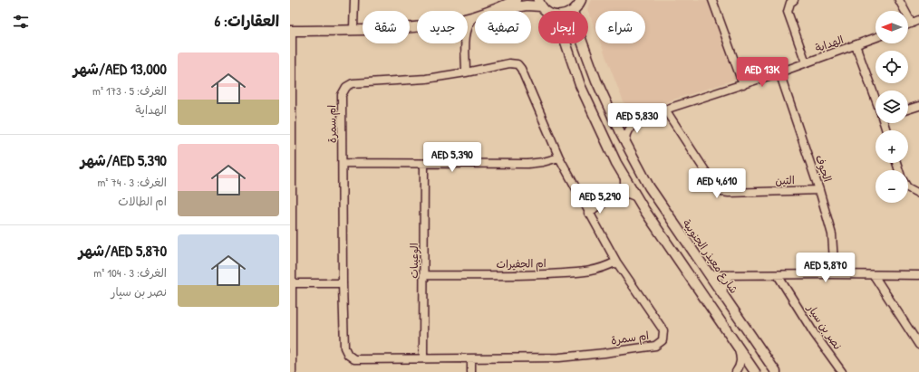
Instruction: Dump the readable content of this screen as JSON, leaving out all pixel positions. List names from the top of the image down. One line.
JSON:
{"streets":{"street":["الهداية","ام سمرة","الجوف","التين","شارع معيذر الجنوبية","الوعيبات","ام الجفيرات","نصر بن سيار"]},"crossings":[["الهداية","الجوف"],["الهداية","التين"],["الهداية","شارع معيذر الجنوبية"],["ام سمرة","الوعيبات"],["ام سمرة","ام الجفيرات"],["الجوف","التين"],["الوعيبات","ام الجفيرات"]],"north":"left","page":{"heading":"العقارات: 6","map_buttons":["+","−"],"chip":["شراء","إيجار","تصفية","جديد","شقة"],"list":[{"name":"AED 13,000/شهر","note":"الغرف: 5 · 173 m² · الهداية"},{"name":"AED 5,390/شهر","note":"الغرف: 3 · 74 m² · ام الطالات"},{"name":"AED 5,870/شهر","note":"الغرف: 3 · 104 m² · نصر بن سيار"}],"price":["AED 13K","AED 5,830","AED 5,390","AED 4,610","AED 5,290","AED 5,870"]}}
